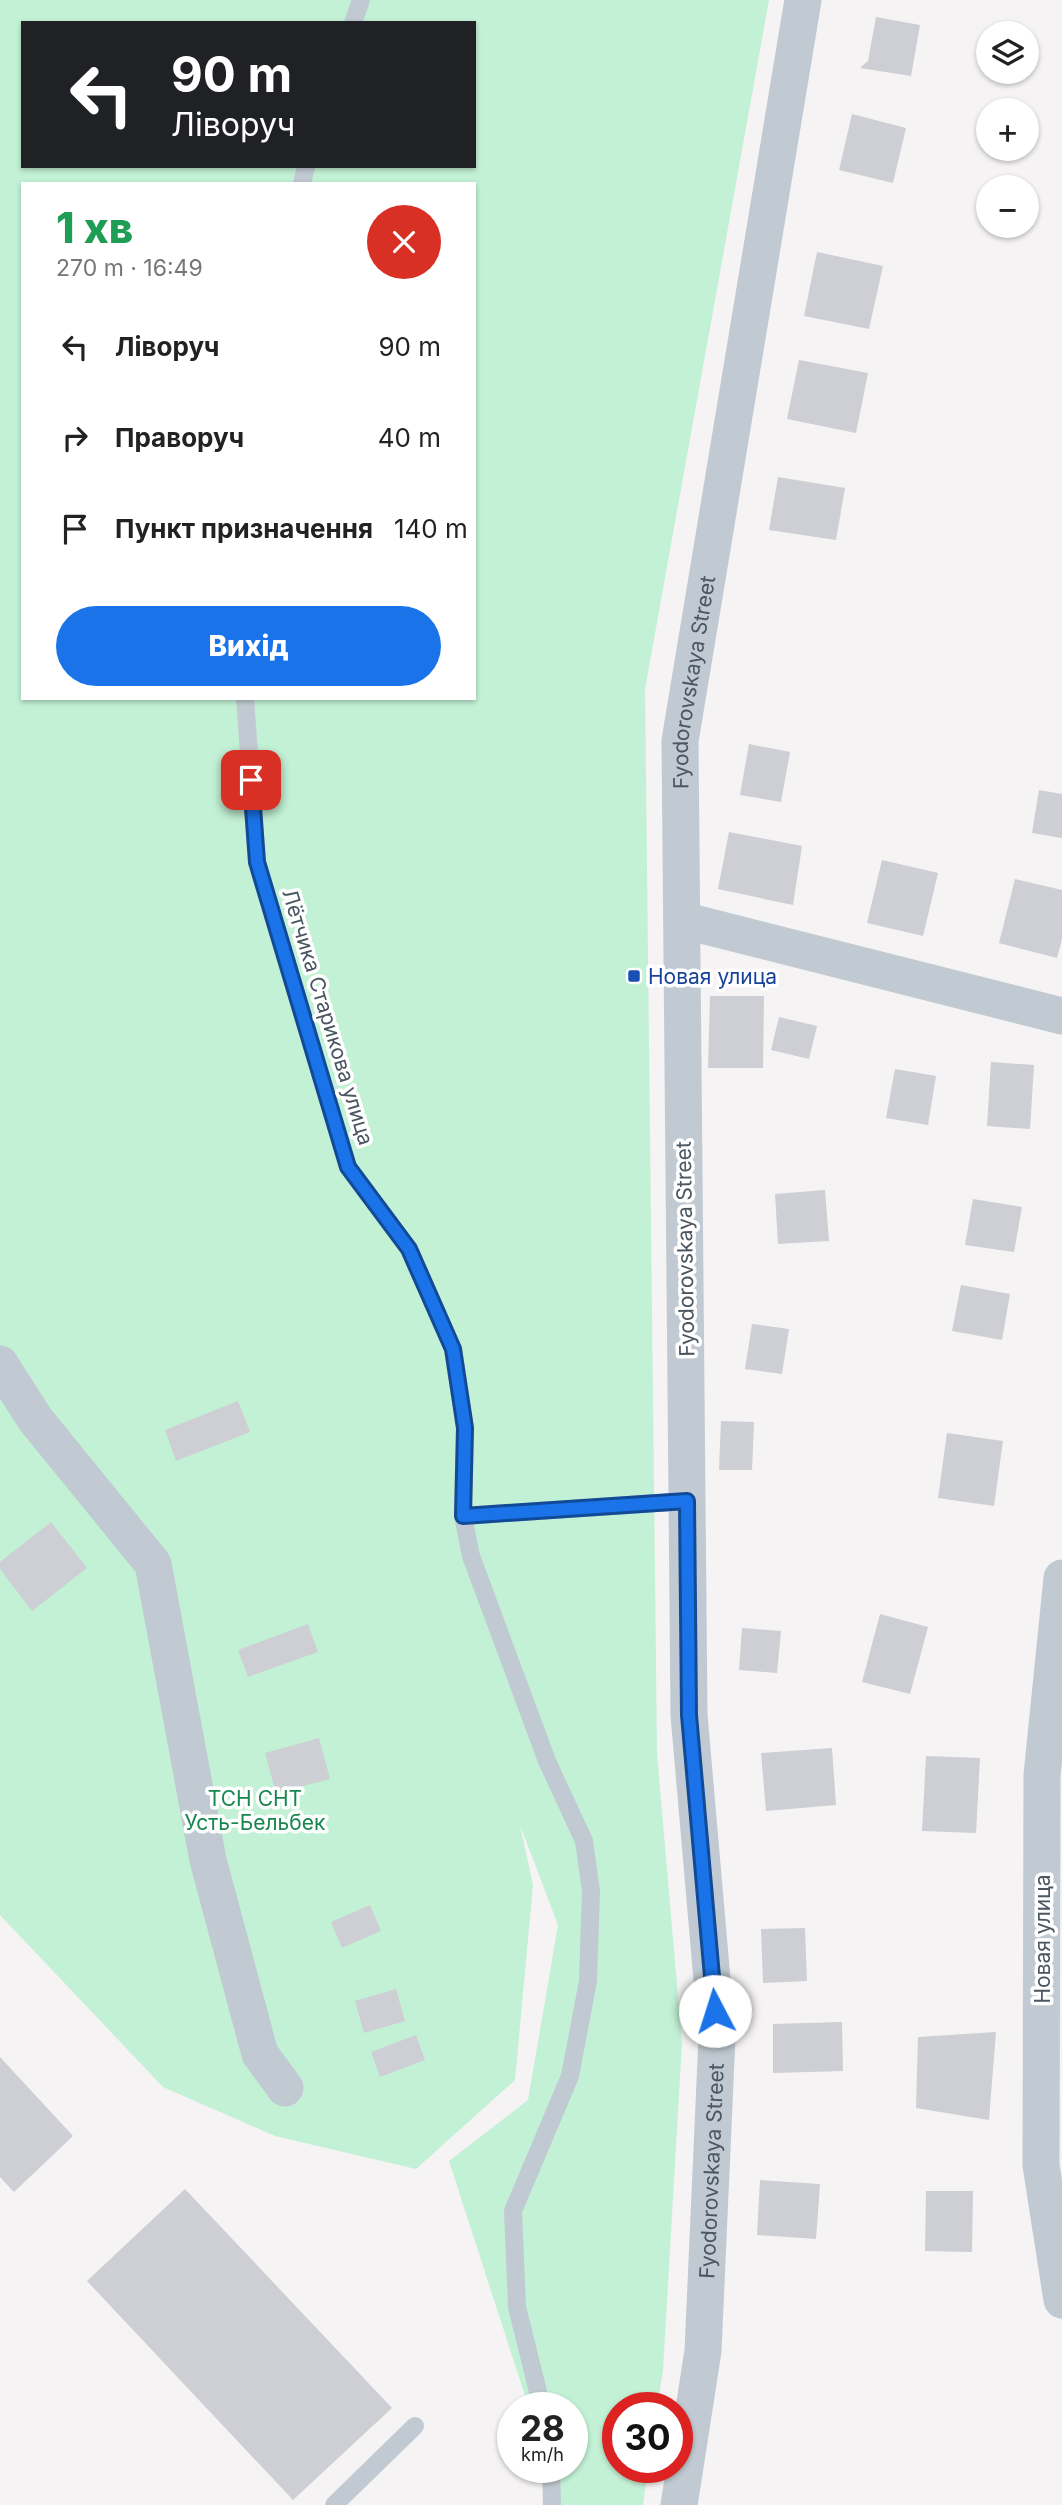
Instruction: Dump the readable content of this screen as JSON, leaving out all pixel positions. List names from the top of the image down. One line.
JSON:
{"streets":{"street":["Fyodorovskaya Street","Новая улица"],"lane":["Лётчика Старикова улица"]},"parks":["ТСН СНТ Усть-Бельбек"],"places":{"transit":["Новая улица"]},"page":{"map_buttons":["+","−"],"turn":["90 m","Ліворуч"],"heading":["1 хв","270 m · 16:49"],"list":[{"name":"Ліворуч","value":"90 m"},{"name":"Праворуч","value":"40 m"},{"name":"Пункт призначення","value":"140 m"}],"buttons":"Вихід","speed":"28 km/h","limit":"30"}}
